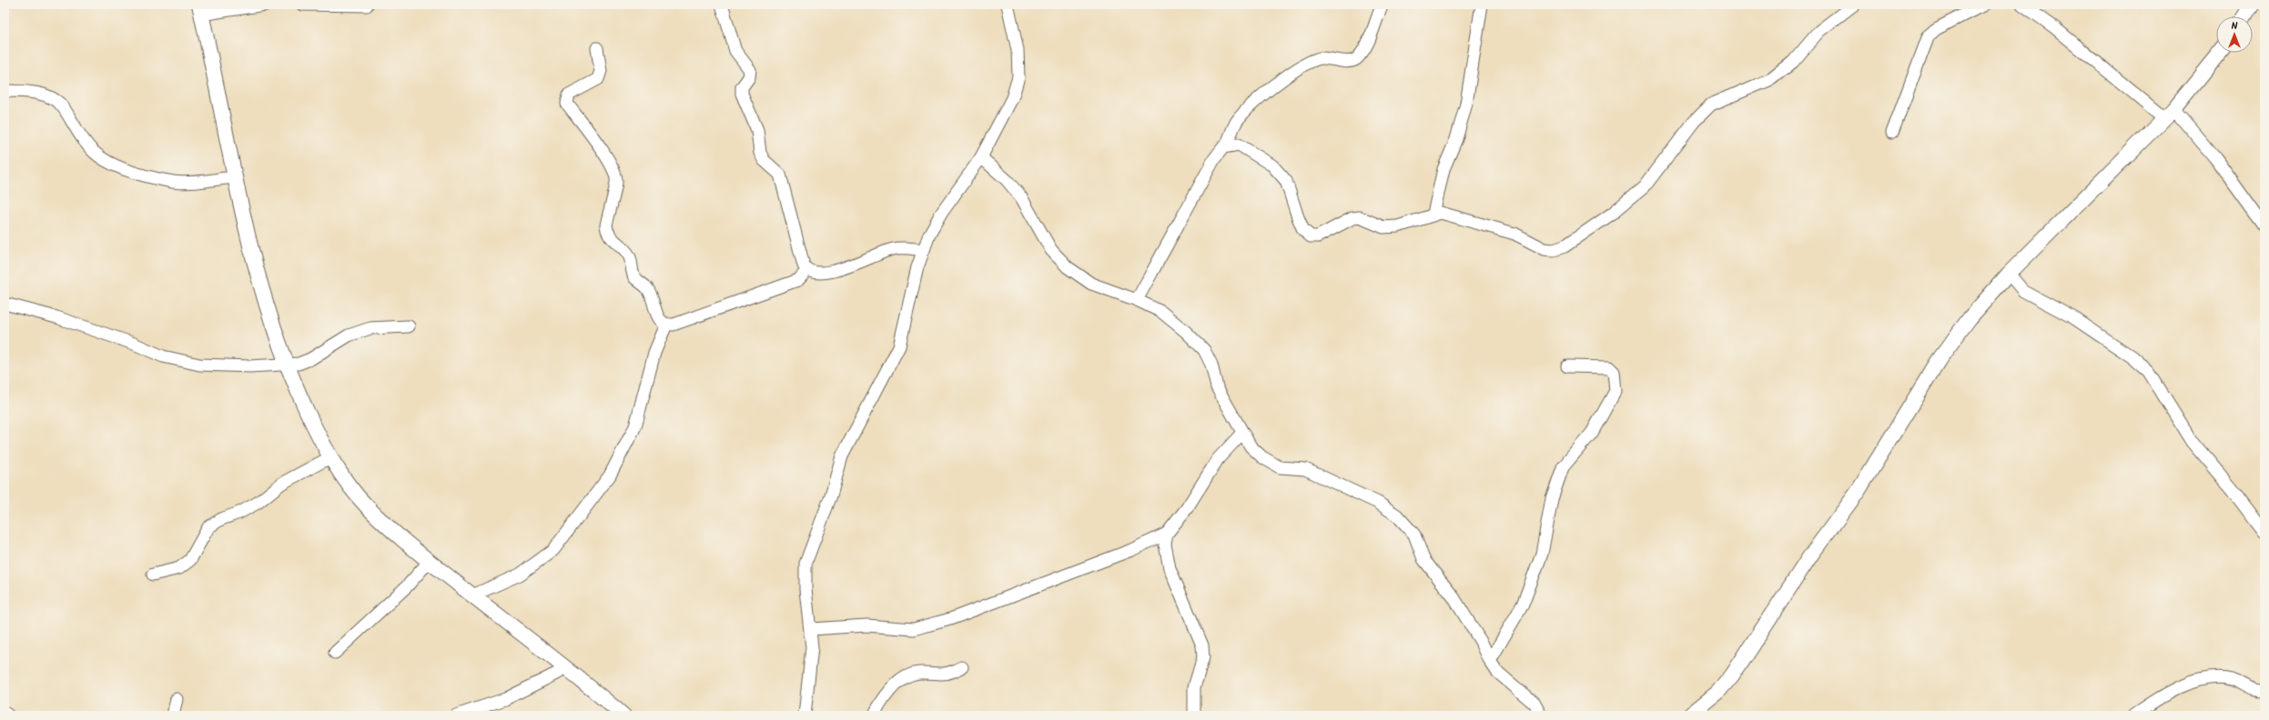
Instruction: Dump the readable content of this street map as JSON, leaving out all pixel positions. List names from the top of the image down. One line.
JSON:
{"north":"top"}
